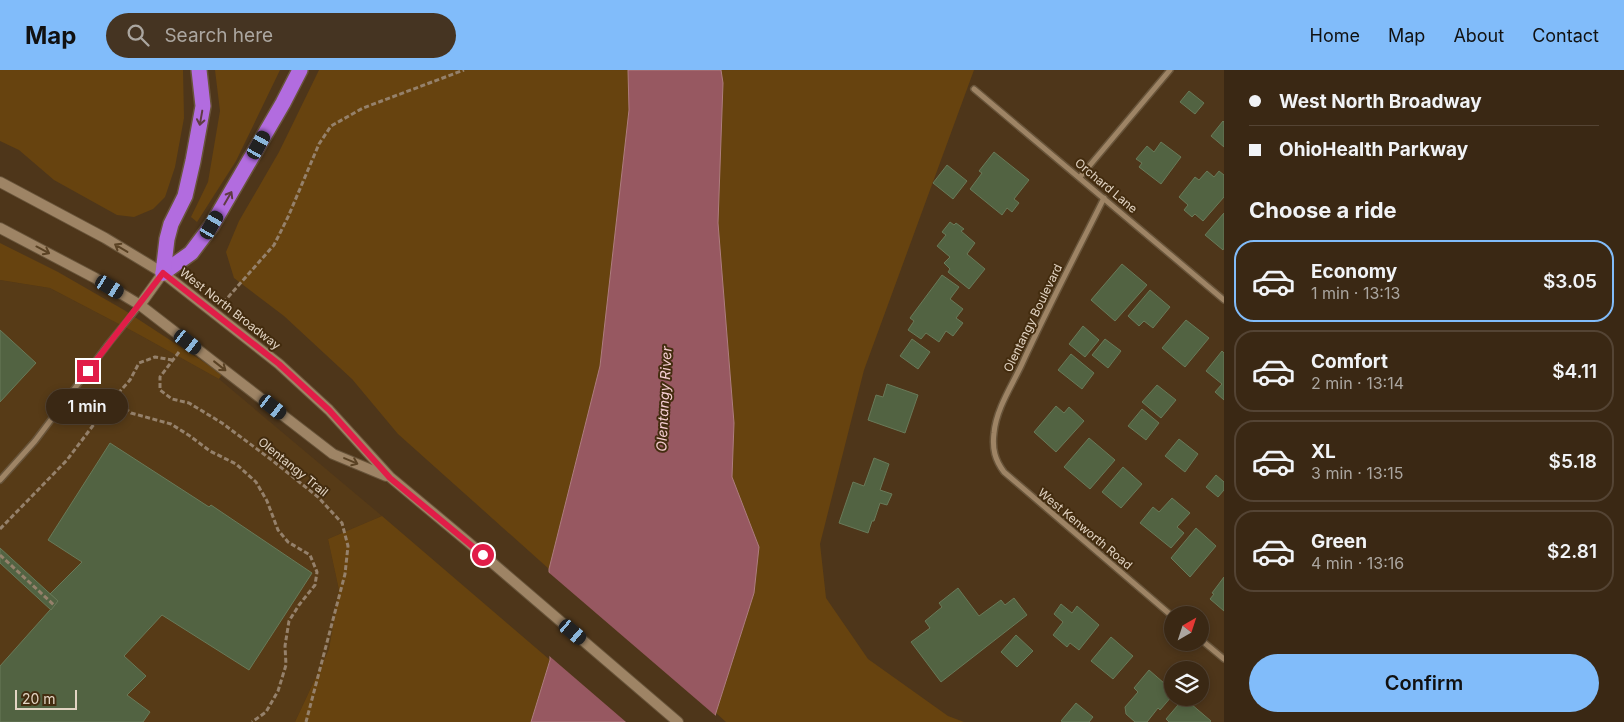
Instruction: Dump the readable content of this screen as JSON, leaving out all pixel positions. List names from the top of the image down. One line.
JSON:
{"streets":{"main road":["West North Broadway"],"street":["Orchard Lane","Olentangy Boulevard","West Kenworth Road"],"path":["Olentangy Trail"]},"crossings":[["Orchard Lane","Olentangy Boulevard"],["Olentangy Boulevard","West Kenworth Road"]],"water":["Olentangy River"],"scale_bar":"20 m","north":"top right","page":{"header":"Map","search":"Search here","nav":["Home","Map","About","Contact"],"banner":["West North Broadway","OhioHealth Parkway"],"heading":"Choose a ride","list":[{"name":"Economy","note":"1 min · 13:13","value":"$3.05"},{"name":"Comfort","note":"2 min · 13:14","value":"$4.11"},{"name":"XL","note":"3 min · 13:15","value":"$5.18"},{"name":"Green","note":"4 min · 13:16","value":"$2.81"}],"bubble":"1 min","buttons":"Confirm","scale":"20 m"}}
